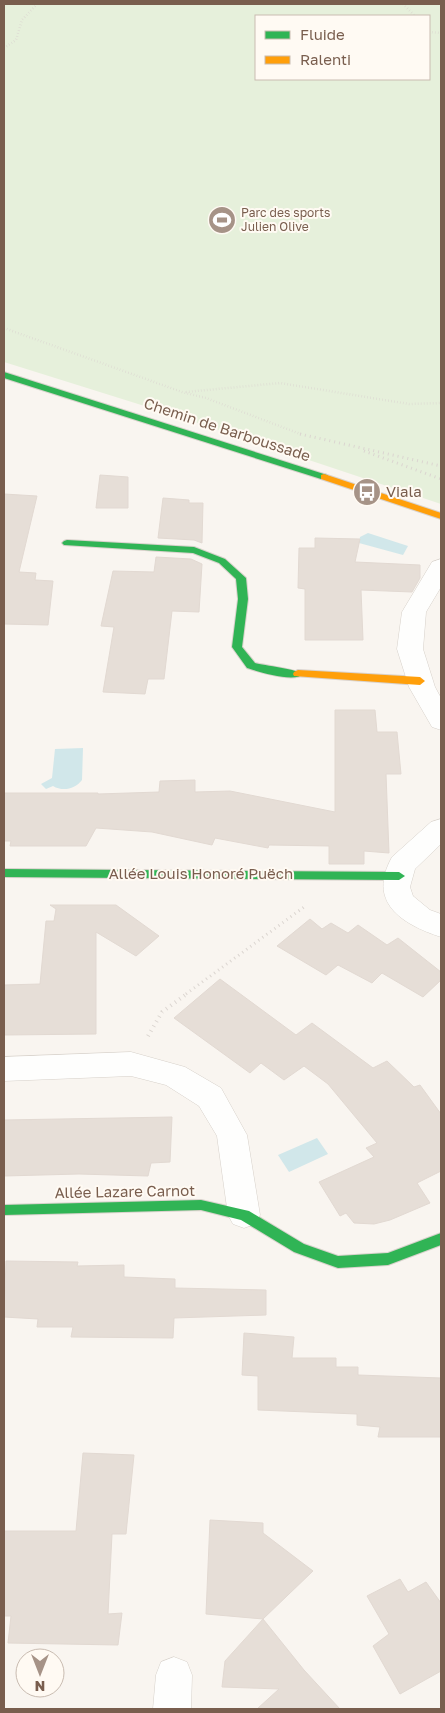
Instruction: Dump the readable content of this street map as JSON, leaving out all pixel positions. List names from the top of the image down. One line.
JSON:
{"streets":{"street":["Chemin de Barboussade","Allée Louis Honoré Puëch","Allée Lazare Carnot"]},"places":{"sports":["Parc des sports Julien Olive"],"bus stop":["Viala"]},"legend":["Fluide","Ralenti"],"north":"bottom"}
